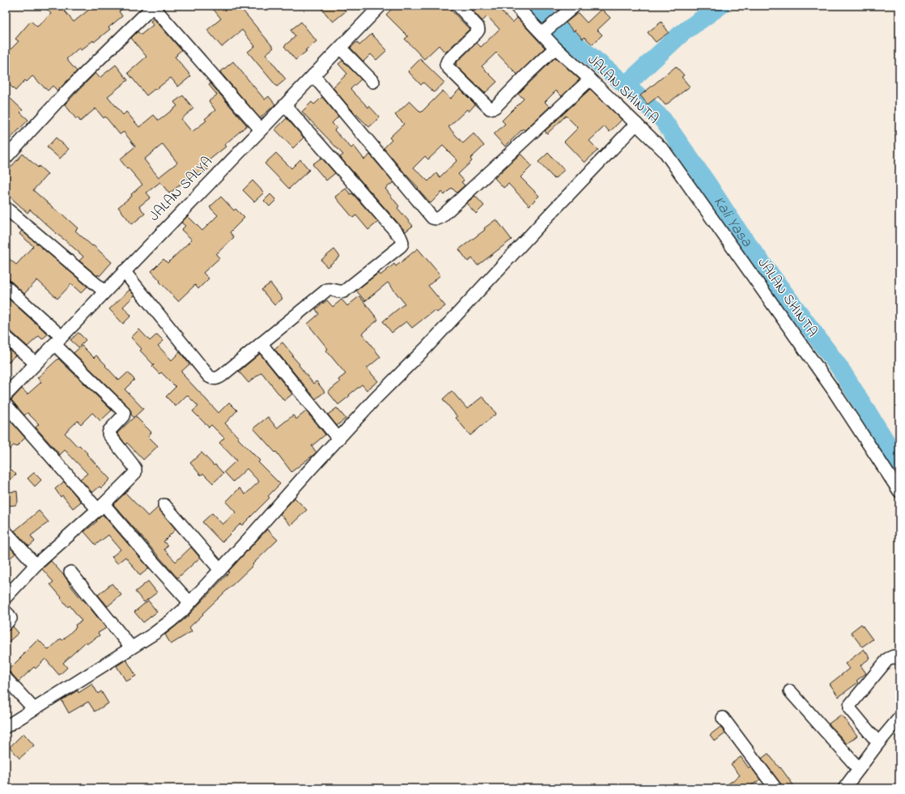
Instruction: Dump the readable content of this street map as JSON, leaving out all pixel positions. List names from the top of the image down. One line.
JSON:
{"streets":{"street":["JALAN SHINTA","JALAN SALYA"]},"water":["Kali Yasa"]}
